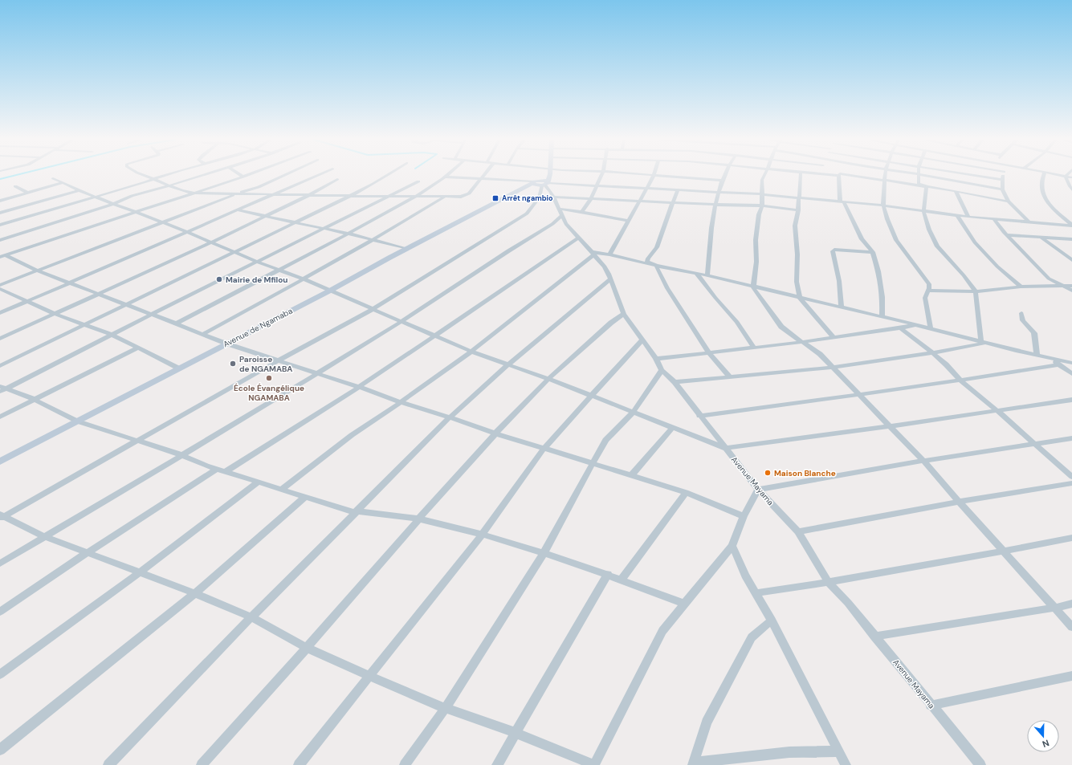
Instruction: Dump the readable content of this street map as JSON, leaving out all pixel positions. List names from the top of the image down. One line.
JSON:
{"streets":{"street":["Avenue de Ngamaba","Avenue Mayama"]},"crossings":[["Avenue de Ngamaba","Avenue Mayama"]],"places":{"transit":["Arrêt ngambio"],"other":["Mairie de Mfilou","Paroisse de NGAMABA","École Évangélique NGAMABA","Maison Blanche"]},"north":"bottom"}
